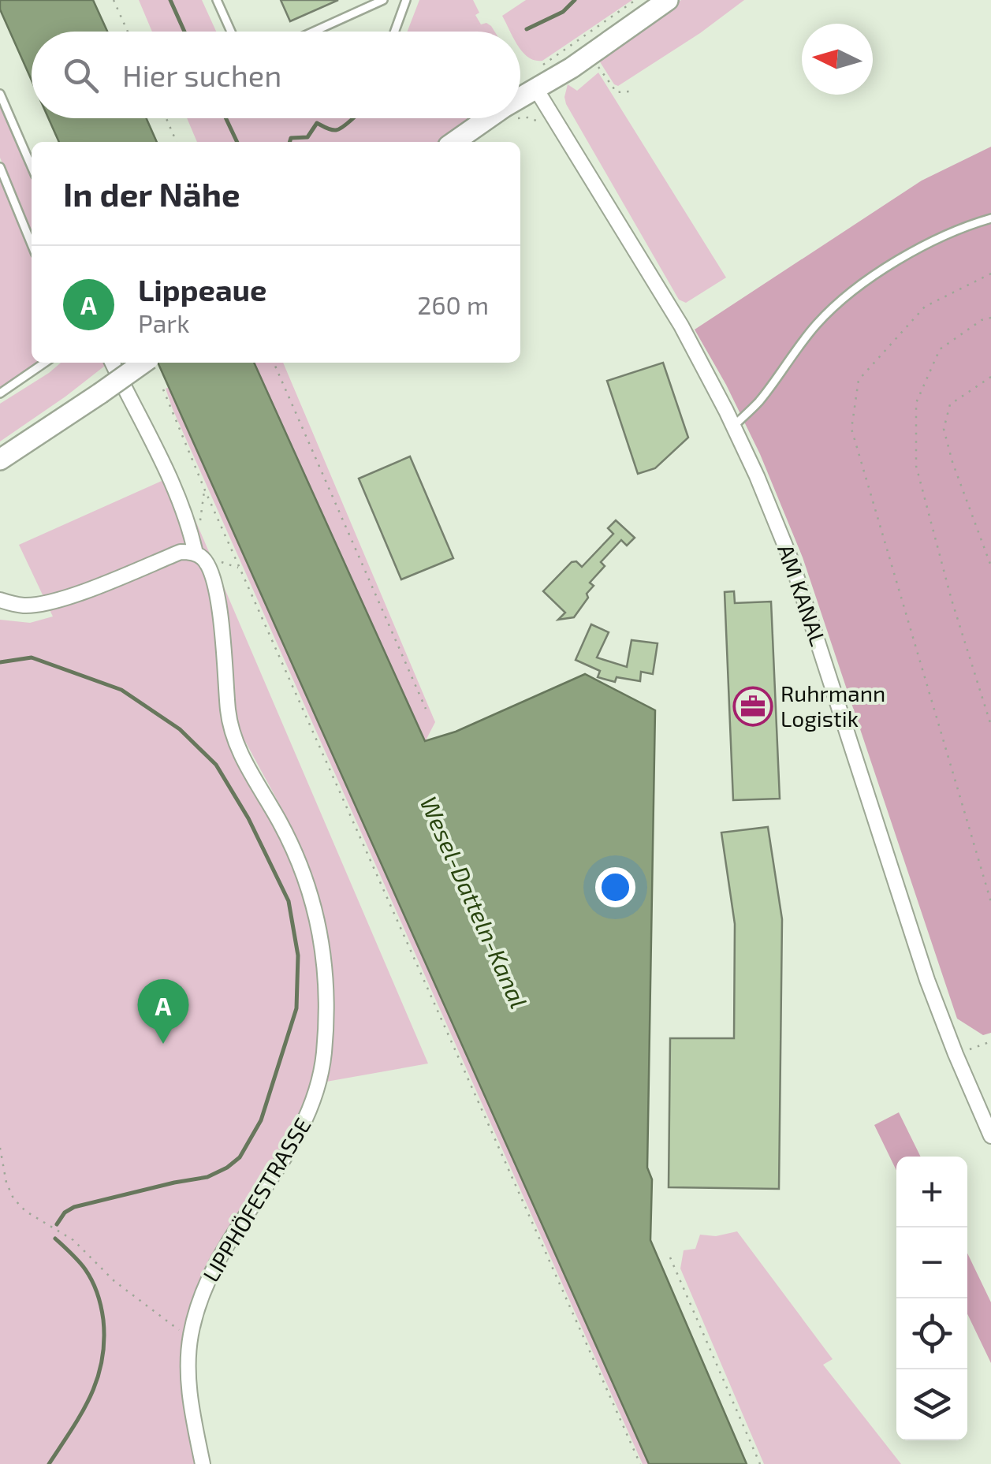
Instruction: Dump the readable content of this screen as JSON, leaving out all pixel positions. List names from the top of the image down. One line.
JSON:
{"streets":{"street":["AM KANAL","LIPPHÖFESTRASSE"]},"water":["Wesel-Datteln-Kanal"],"places":{"office":["Ruhrmann Logistik"]},"north":"left","page":{"search":"Hier suchen","heading":"In der Nähe","list":[{"mark":"A","name":"Lippeaue","note":"Park","value":"260 m"}],"pins":"A","map_buttons":["+","−"]}}
